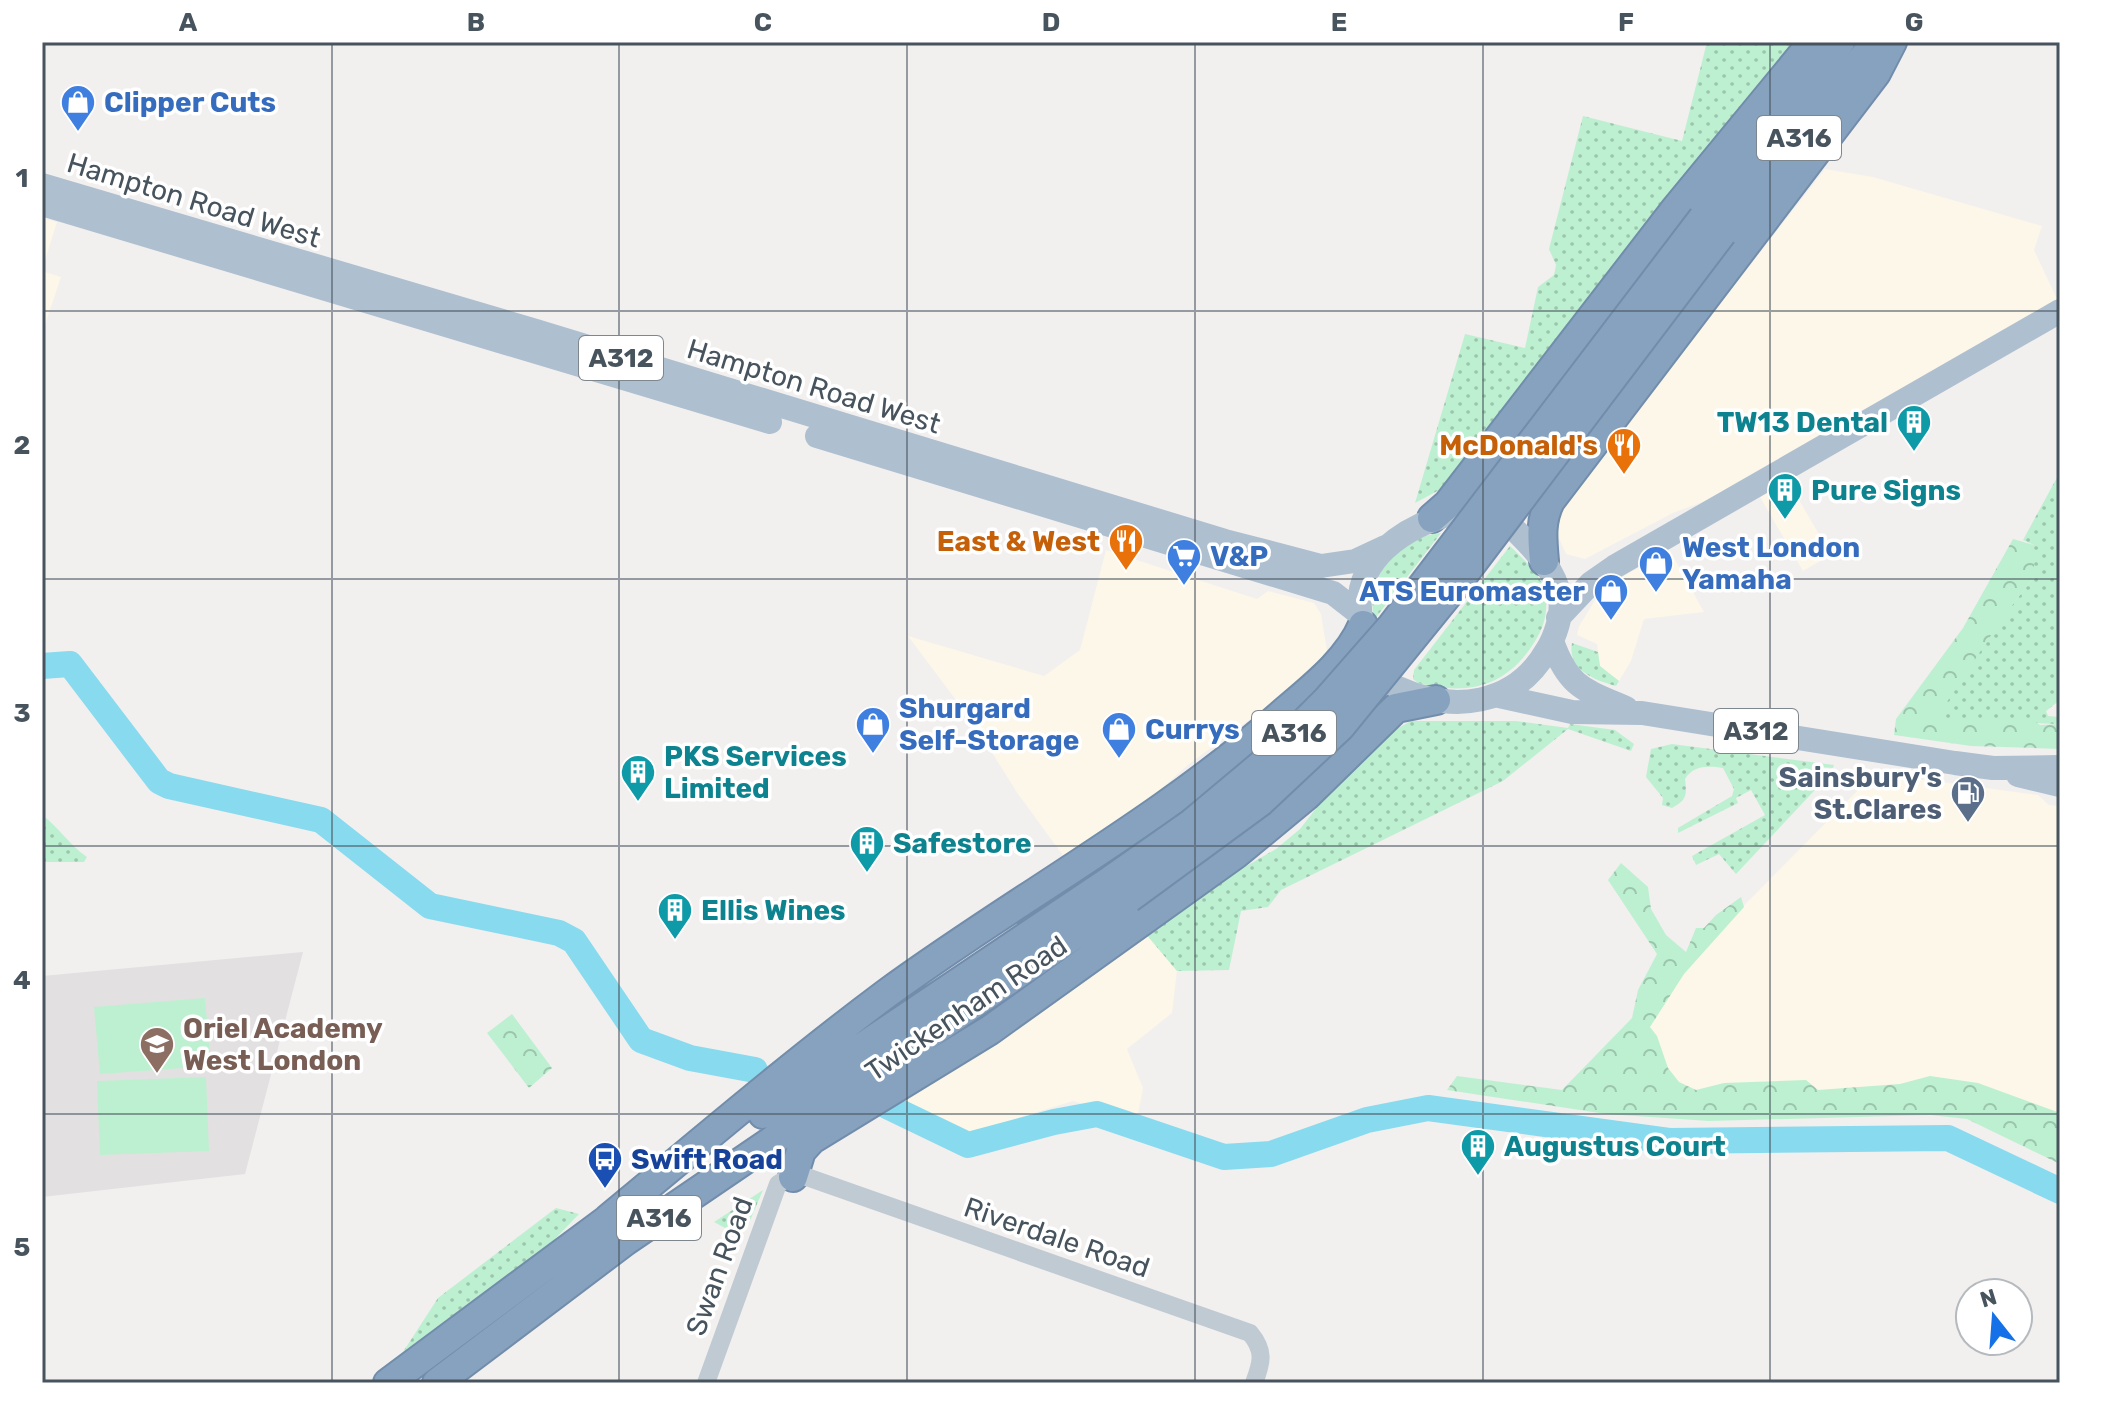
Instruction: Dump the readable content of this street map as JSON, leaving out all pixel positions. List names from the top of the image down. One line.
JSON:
{"streets":{"highway":["A316","Twickenham Road"],"main road":["Hampton Road West","A312"],"street":["Riverdale Road","Swan Road"]},"crossings":[["A316","Twickenham Road"],["Riverdale Road","Swan Road"]],"places":{"shop":["Clipper Cuts","West London Yamaha","ATS Euromaster","Shurgard Self-Storage","Currys"],"building":["TW13 Dental","Pure Signs","PKS Services Limited","Safestore","Ellis Wines","Augustus Court"],"restaurant":["McDonald's","East & West"],"supermarket":["V&P"],"fuel station":["Sainsbury's St.Clares"],"school or university":["Oriel Academy West London"],"bus stop":["Swift Road"]},"north":"top","grid":{"columns":["A","B","C","D","E","F","G"],"rows":["1","2","3","4","5"]}}
